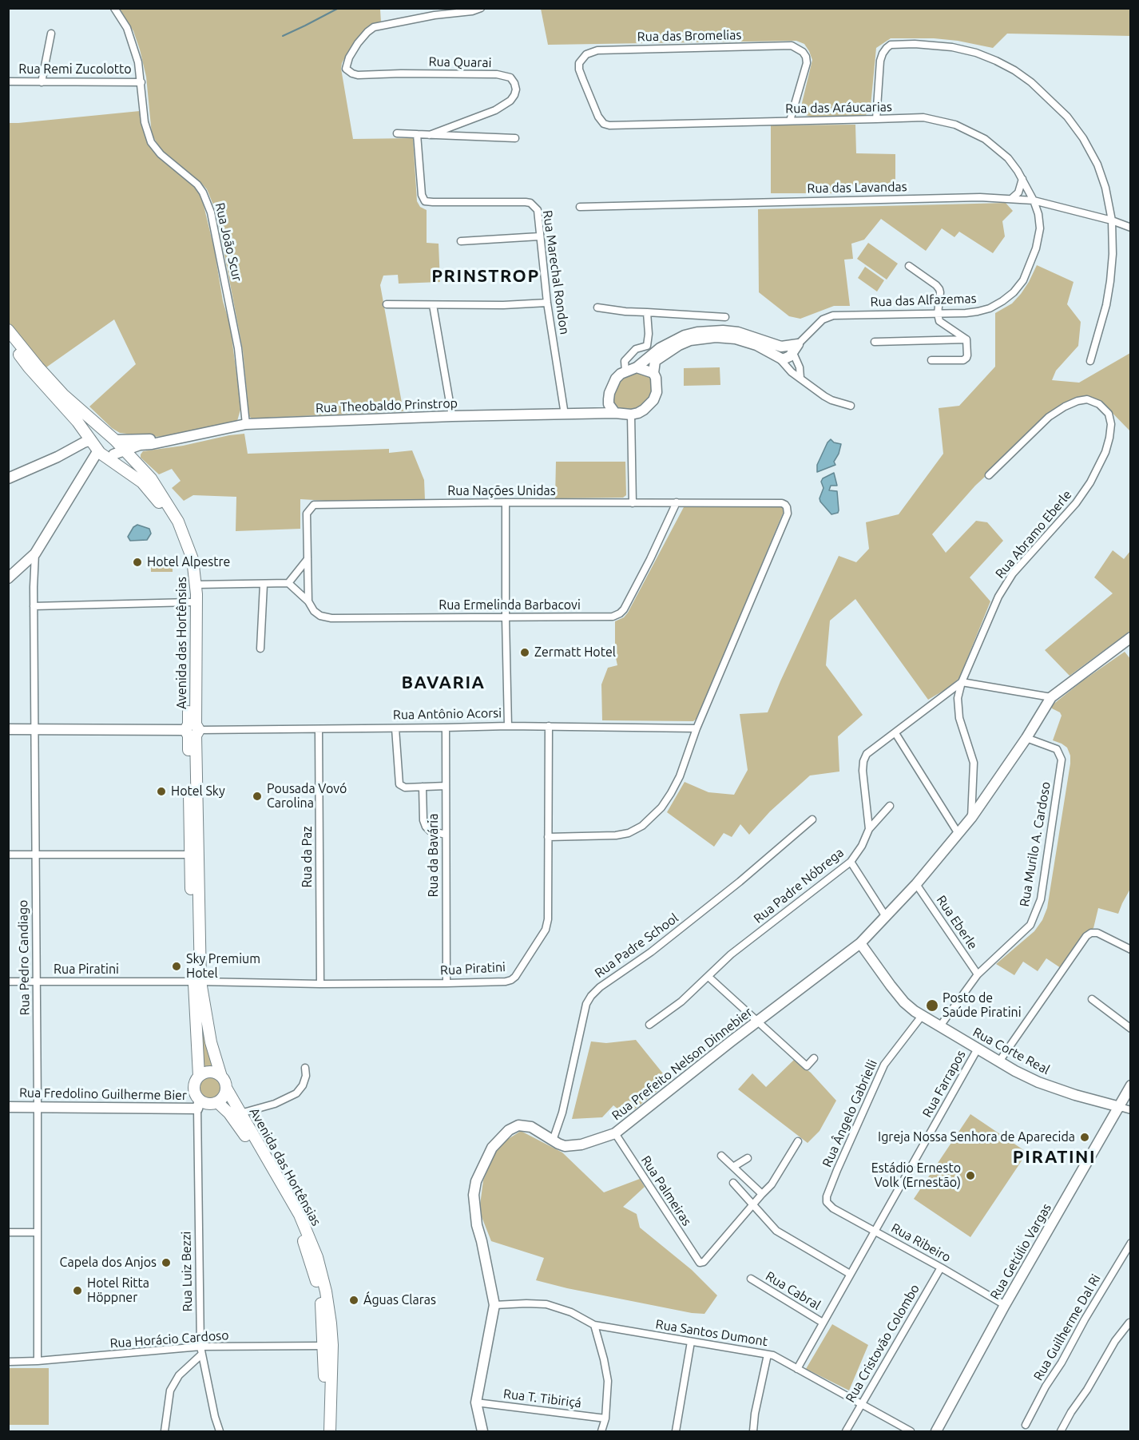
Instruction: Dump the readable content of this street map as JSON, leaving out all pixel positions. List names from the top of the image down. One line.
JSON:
{"streets":{"main road":["Avenida das Hortênsias"],"street":["Rua das Bromelias","Rua Quarai","Rua Remi Zucolotto","Rua das Aráucarias","Rua das Lavandas","Rua João Scur","Rua Marechal Rondon","Rua das Alfazemas","Rua Theobaldo Prinstrop","Rua Nações Unidas","Rua Abramo Eberle","Rua Ermelinda Barbacovi","Rua Antônio Acorsi","Rua Murilo A. Cardoso","Rua da Bavária","Rua da Paz","Rua Padre Nóbrega","Rua Eberle","Rua Padre School","Rua Pedro Candiago","Rua Piratini","Rua Corte Real","Rua Prefeito Nelson Dinnebier","Rua Farrapos","Rua Fredolino Guilherme Bier","Rua Ângelo Gabrielli","Rua Palmeiras","Rua Ribeiro","Rua Getúlio Vargas","Rua Luiz Bezzi","Rua Cabral","Rua Guilherme Dal Ri","Rua Santos Dumont","Rua Horácio Cardoso","Rua Cristovão Colombo","Rua T. Tibiriçá"]},"crossings":[["Rua das Bromelias","Rua das Aráucarias"],["Rua Remi Zucolotto","Rua João Scur"],["Rua das Aráucarias","Rua das Lavandas"],["Rua das Aráucarias","Rua das Alfazemas"],["Rua das Lavandas","Rua das Alfazemas"],["Rua João Scur","Rua Theobaldo Prinstrop"],["Rua Marechal Rondon","Rua Theobaldo Prinstrop"],["Rua Theobaldo Prinstrop","Avenida das Hortênsias"],["Rua Nações Unidas","Rua Ermelinda Barbacovi"],["Rua Nações Unidas","Rua Antônio Acorsi"],["Rua Abramo Eberle","Rua Prefeito Nelson Dinnebier"],["Avenida das Hortênsias","Rua Antônio Acorsi"],["Avenida das Hortênsias","Rua Piratini"],["Avenida das Hortênsias","Rua Fredolino Guilherme Bier"],["Avenida das Hortênsias","Rua Luiz Bezzi"],["Avenida das Hortênsias","Rua Horácio Cardoso"],["Rua Antônio Acorsi","Rua da Bavária"],["Rua Antônio Acorsi","Rua da Paz"],["Rua Antônio Acorsi","Rua Pedro Candiago"],["Rua Antônio Acorsi","Rua Piratini"],["Rua Murilo A. Cardoso","Rua Eberle"],["Rua Murilo A. Cardoso","Rua Corte Real"],["Rua Murilo A. Cardoso","Rua Prefeito Nelson Dinnebier"],["Rua da Bavária","Rua Piratini"],["Rua da Paz","Rua Piratini"],["Rua Eberle","Rua Prefeito Nelson Dinnebier"],["Rua Padre School","Rua Prefeito Nelson Dinnebier"],["Rua Pedro Candiago","Rua Piratini"],["Rua Pedro Candiago","Rua Fredolino Guilherme Bier"],["Rua Pedro Candiago","Rua Horácio Cardoso"],["Rua Corte Real","Rua Prefeito Nelson Dinnebier"],["Rua Corte Real","Rua Farrapos"],["Rua Corte Real","Rua Ângelo Gabrielli"],["Rua Corte Real","Rua Getúlio Vargas"],["Rua Prefeito Nelson Dinnebier","Rua Palmeiras"],["Rua Prefeito Nelson Dinnebier","Rua Santos Dumont"],["Rua Prefeito Nelson Dinnebier","Rua T. Tibiriçá"],["Rua Farrapos","Rua Ribeiro"],["Rua Fredolino Guilherme Bier","Rua Luiz Bezzi"],["Rua Ângelo Gabrielli","Rua Ribeiro"],["Rua Ribeiro","Rua Getúlio Vargas"],["Rua Ribeiro","Rua Cristovão Colombo"],["Rua Luiz Bezzi","Rua Horácio Cardoso"],["Rua Santos Dumont","Rua Cristovão Colombo"]],"districts":["PRINSTROP","BAVARIA","PIRATINI"],"places":["Hotel Alpestre","Zermatt Hotel","Hotel Sky","Pousada Vovó Carolina","Sky Premium Hotel","Posto de Saúde Piratini","Igreja Nossa Senhora de Aparecida","Estádio Ernesto Volk (Ernestão)","Capela dos Anjos","Hotel Ritta Höppner","Águas Claras"]}
